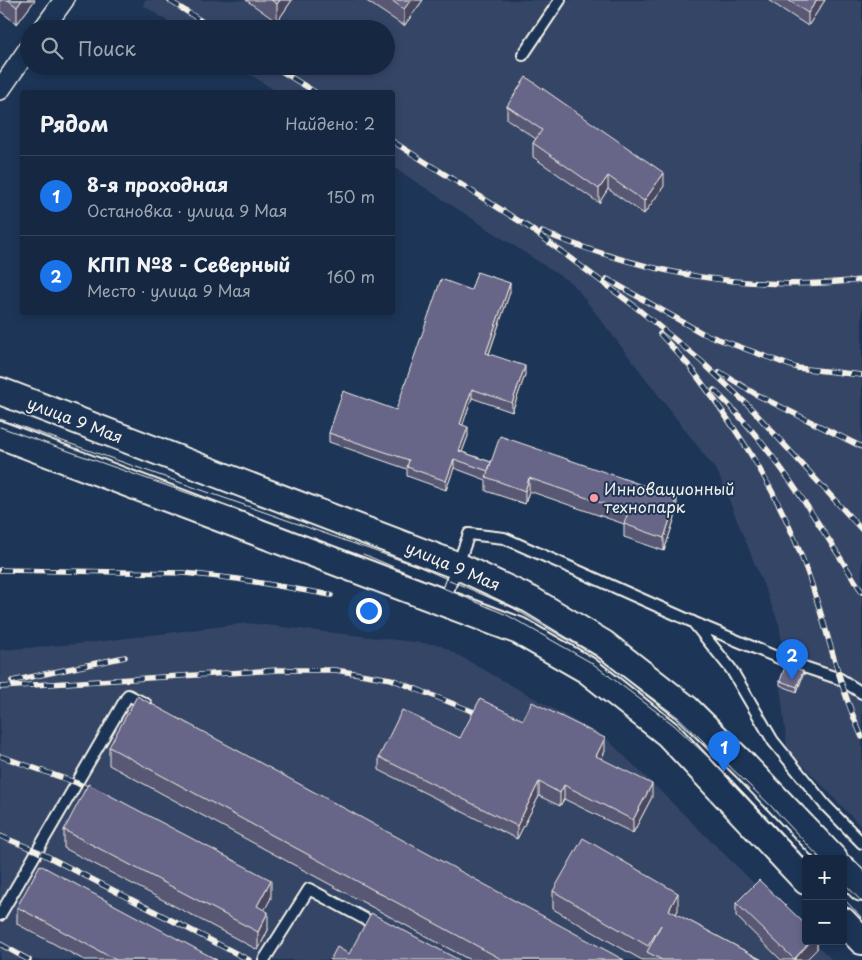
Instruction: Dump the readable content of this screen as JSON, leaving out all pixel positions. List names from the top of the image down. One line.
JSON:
{"streets":{"main road":["улица 9 Мая"]},"places":["Инновационный технопарк"],"page":{"search":"Поиск","heading":["Рядом","Найдено: 2"],"list":[{"mark":"1","name":"8-я проходная","note":"Остановка · улица 9 Мая","value":"150 m"},{"mark":"2","name":"КПП №8 - Северный","note":"Место · улица 9 Мая","value":"160 m"}],"pins":["2","1"],"map_buttons":["+","−"]}}
